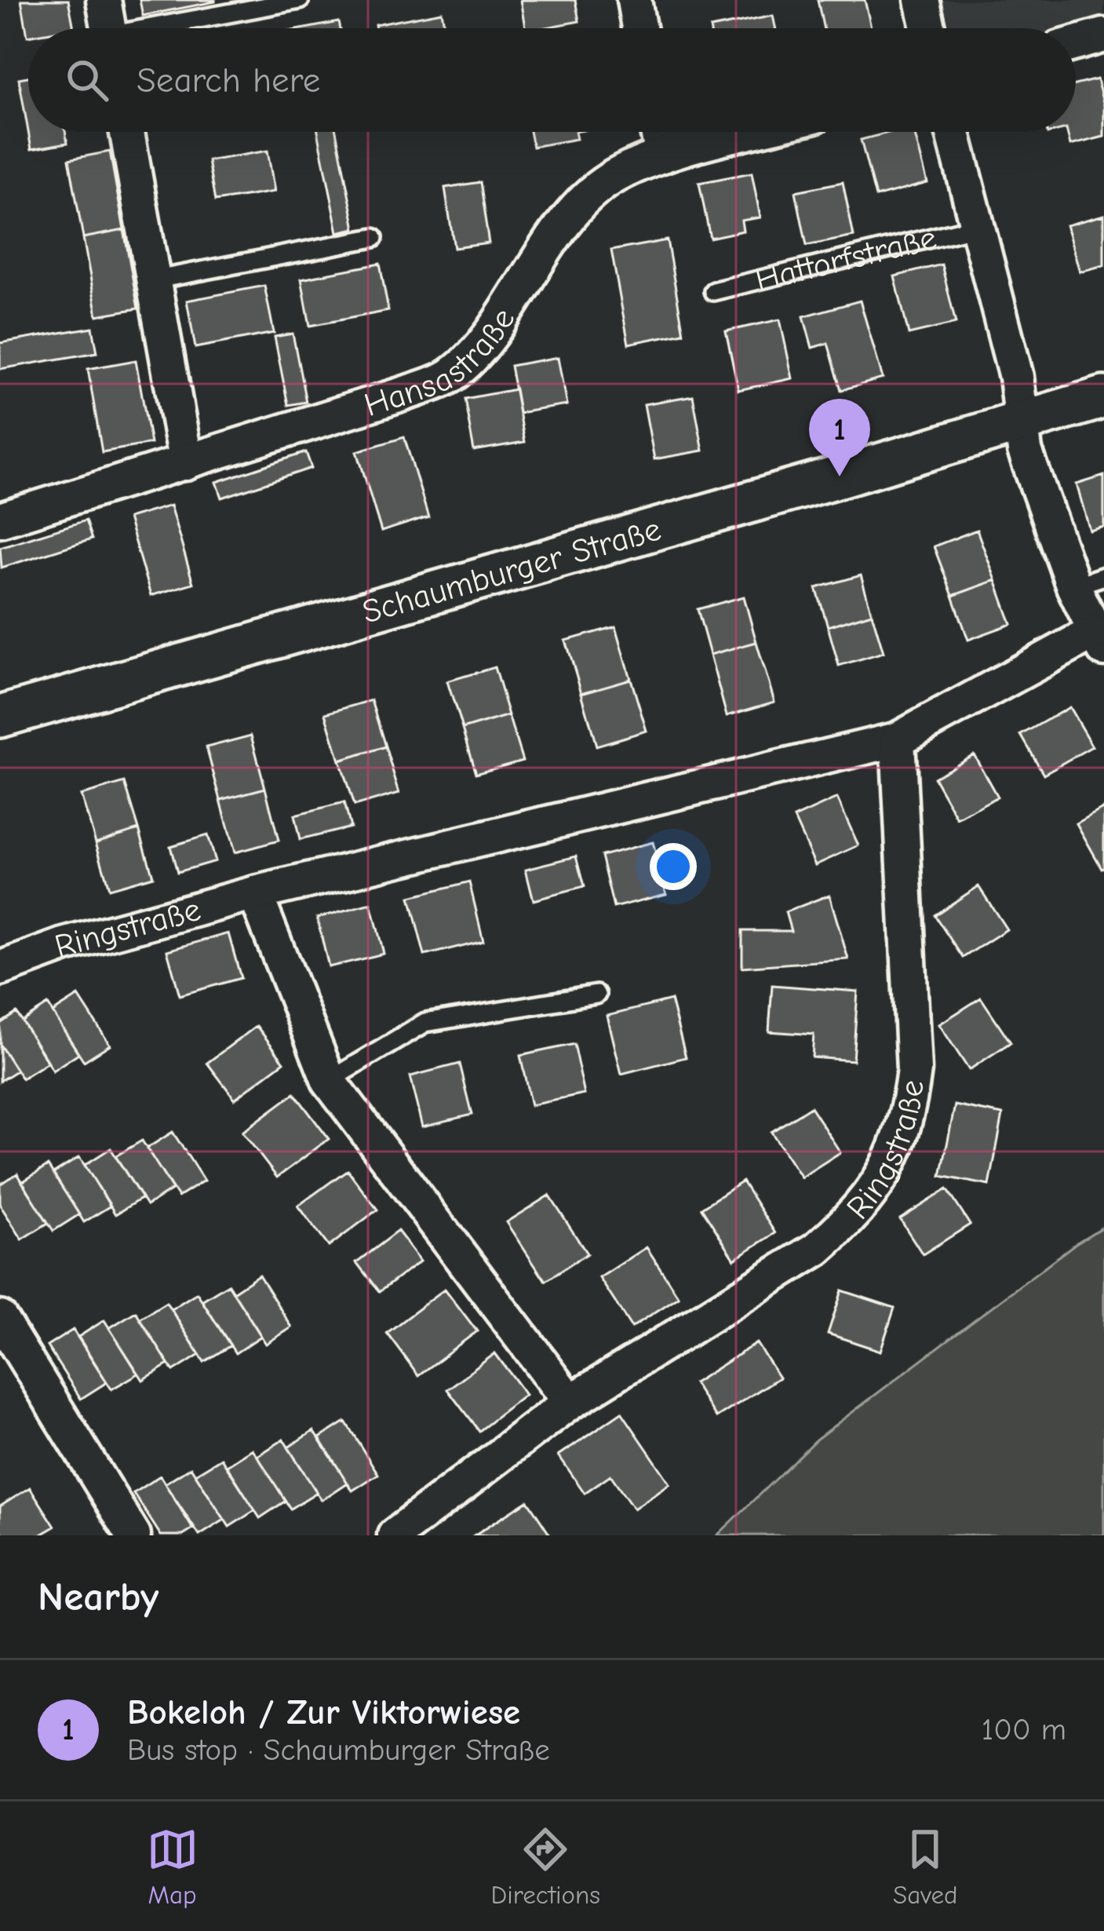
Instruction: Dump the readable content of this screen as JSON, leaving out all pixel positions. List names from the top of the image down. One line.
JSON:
{"streets":{"street":["Hattorfstraße","Hansastraße","Schaumburger Straße","Ringstraße"]},"crossings":[["Hattorfstraße","Schaumburger Straße"],["Hattorfstraße","Ringstraße"]],"page":{"search":"Search here","pins":"1","heading":"Nearby","list":[{"mark":"1","name":"Bokeloh / Zur Viktorwiese","note":"Bus stop · Schaumburger Straße","value":"100 m"}],"nav":["Map","Directions","Saved"]}}
